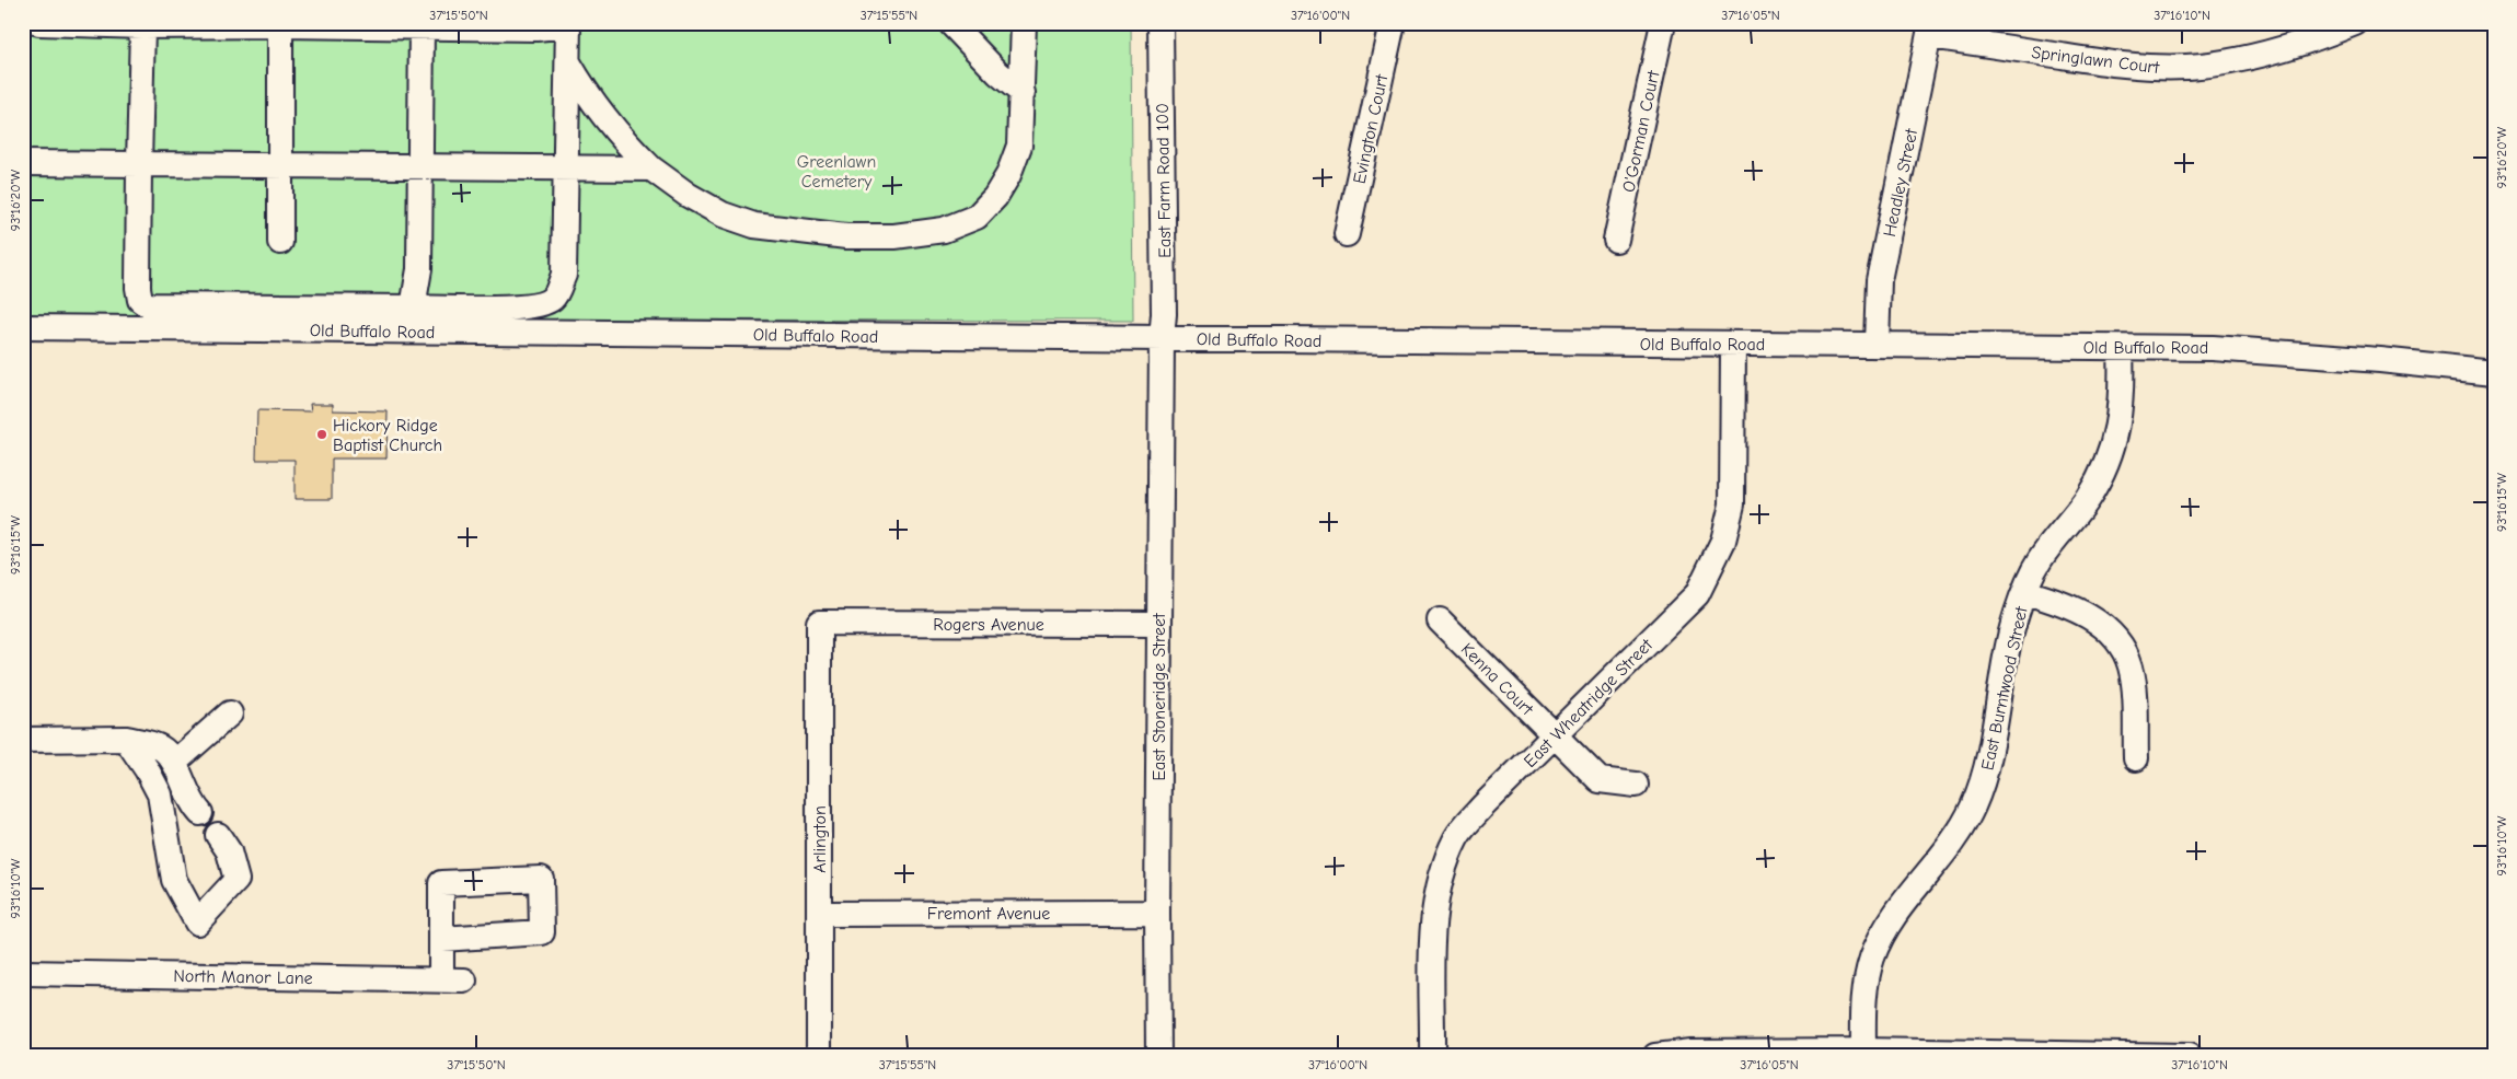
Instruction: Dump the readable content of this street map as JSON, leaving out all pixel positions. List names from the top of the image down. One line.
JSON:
{"streets":{"street":["Springlawn Court","Evington Court","O'Gorman Court","East Farm Road 100","Headley Street","Old Buffalo Road","Rogers Avenue","Kenna Court","East Burntwood Street","East Stoneridge Street","East Wheatridge Street","Arlington","Fremont Avenue","North Manor Lane"]},"crossings":[["Springlawn Court","Headley Street"],["East Farm Road 100","Old Buffalo Road"],["East Farm Road 100","East Stoneridge Street"],["Headley Street","Old Buffalo Road"],["Old Buffalo Road","East Burntwood Street"],["Old Buffalo Road","East Stoneridge Street"],["Old Buffalo Road","East Wheatridge Street"],["Rogers Avenue","East Stoneridge Street"],["Rogers Avenue","Arlington"],["Kenna Court","East Wheatridge Street"],["East Stoneridge Street","Fremont Avenue"],["Arlington","Fremont Avenue"]],"parks":["Greenlawn Cemetery"],"places":["Hickory Ridge Baptist Church"],"coordinates":["37°15'50\"N","37°15'55\"N","37°16'00\"N","37°16'05\"N","37°16'10\"N","93°16'20\"W","93°16'15\"W","93°16'10\"W"]}
